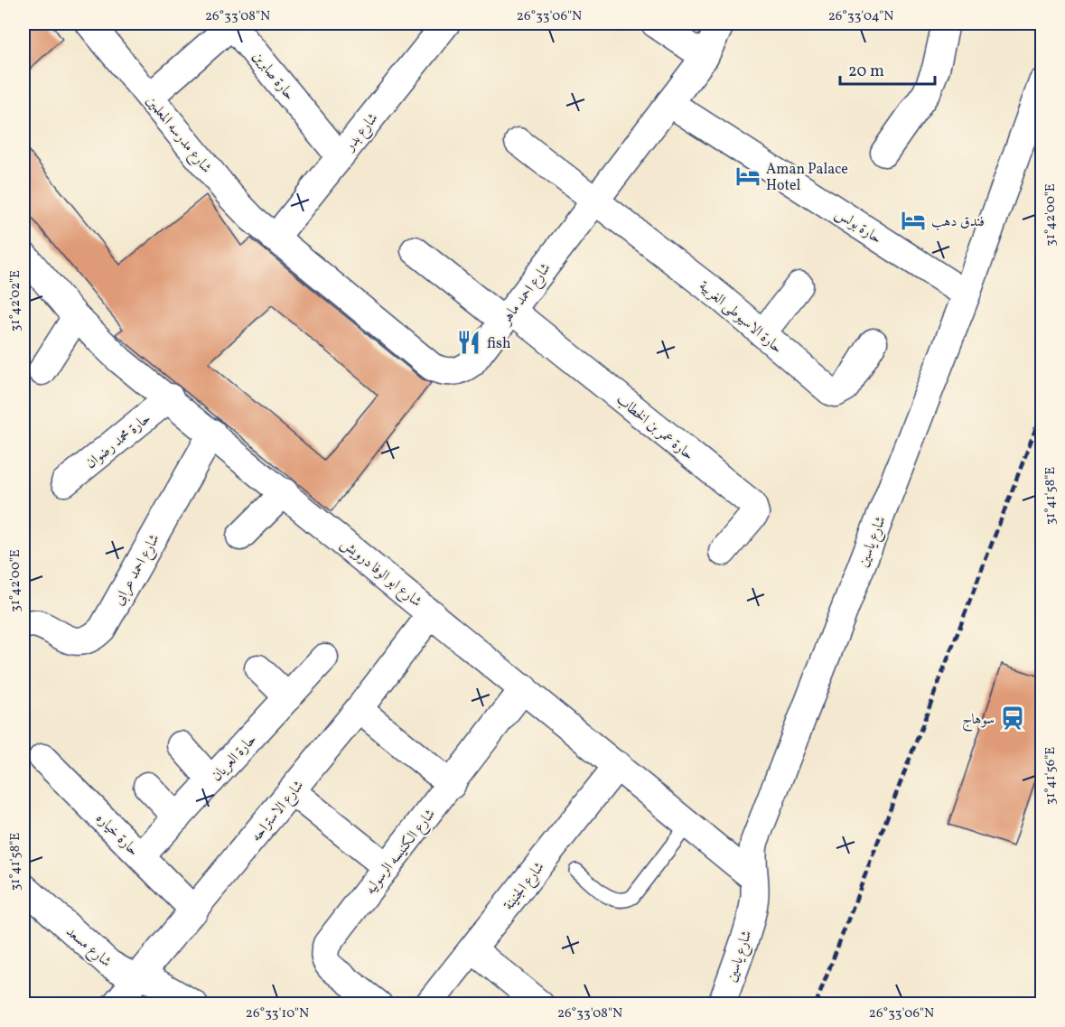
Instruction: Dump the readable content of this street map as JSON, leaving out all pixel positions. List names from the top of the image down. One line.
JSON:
{"streets":{"street":["حارة صابرين","شارع بدر","شارع مدرسه المعلمين","حارة بولس","شارع احمد ماهر","حارة الاسيوطى الغربية","حارة عمر بن الخطاب","حارة محمد رضوان","شارع ياسين","شارع احمد عرابى","شارع ابو الوفا درويش","حارة العريان","شارع الاستراحه","حارة خياره","شارع الكنيسه الرسوليه","شارع الجنينة","شارع مسعد"]},"crossings":[["حارة صابرين","شارع بدر"],["حارة صابرين","شارع مدرسه المعلمين"],["شارع بدر","شارع مدرسه المعلمين"],["شارع بدر","شارع احمد ماهر"],["شارع مدرسه المعلمين","شارع احمد ماهر"],["حارة بولس","شارع احمد ماهر"],["حارة بولس","شارع ياسين"],["شارع احمد ماهر","حارة الاسيوطى الغربية"],["شارع احمد ماهر","حارة عمر بن الخطاب"],["حارة محمد رضوان","شارع ابو الوفا درويش"],["شارع ياسين","شارع ابو الوفا درويش"],["شارع احمد عرابى","شارع ابو الوفا درويش"],["شارع ابو الوفا درويش","شارع الاستراحه"],["شارع ابو الوفا درويش","شارع الكنيسه الرسوليه"],["شارع ابو الوفا درويش","شارع الجنينة"],["حارة العريان","حارة خياره"],["شارع الاستراحه","حارة خياره"],["شارع الاستراحه","شارع مسعد"]],"places":{"hotel":["Aman Palace Hotel","فندق دهب"],"restaurant":["fish"],"station":["سوهاج"]},"scale_bar":"20 m","coordinates":["26°33'08\"N","26°33'06\"N","26°33'04\"N","31°42'00\"E","31°42'02\"E","31°41'58\"E","31°41'56\"E","26°33'10\"N"]}
